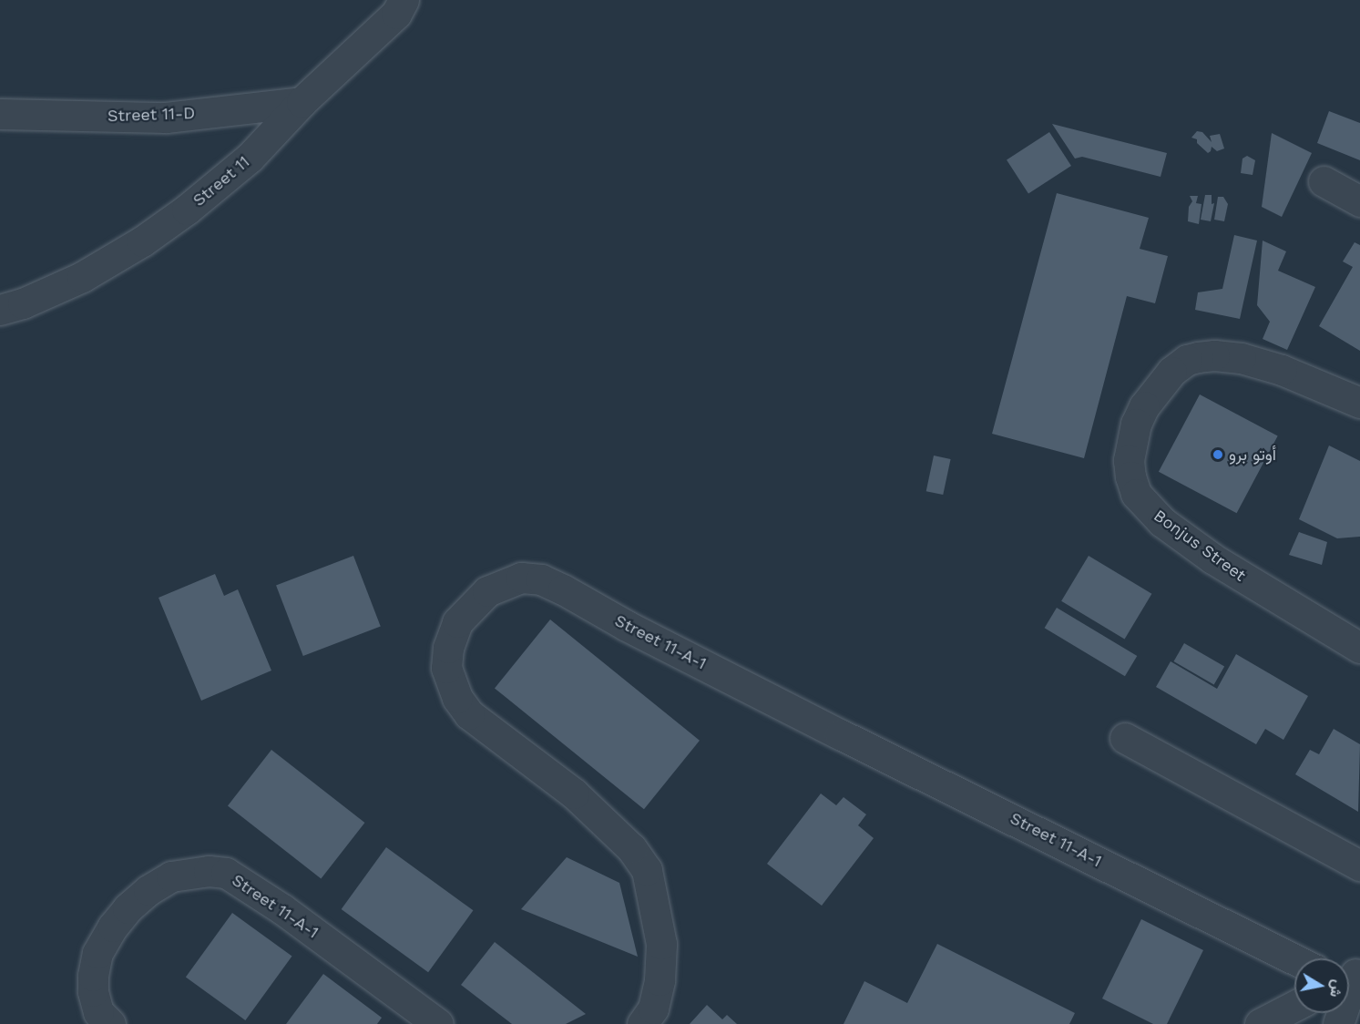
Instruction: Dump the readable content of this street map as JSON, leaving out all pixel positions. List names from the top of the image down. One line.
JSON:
{"streets":{"street":["Street 11-D","Street 11","Bonjus Street","Street 11-A-1"]},"crossings":[["Street 11-D","Street 11"]],"places":["أوتو برو"],"north":"right"}
